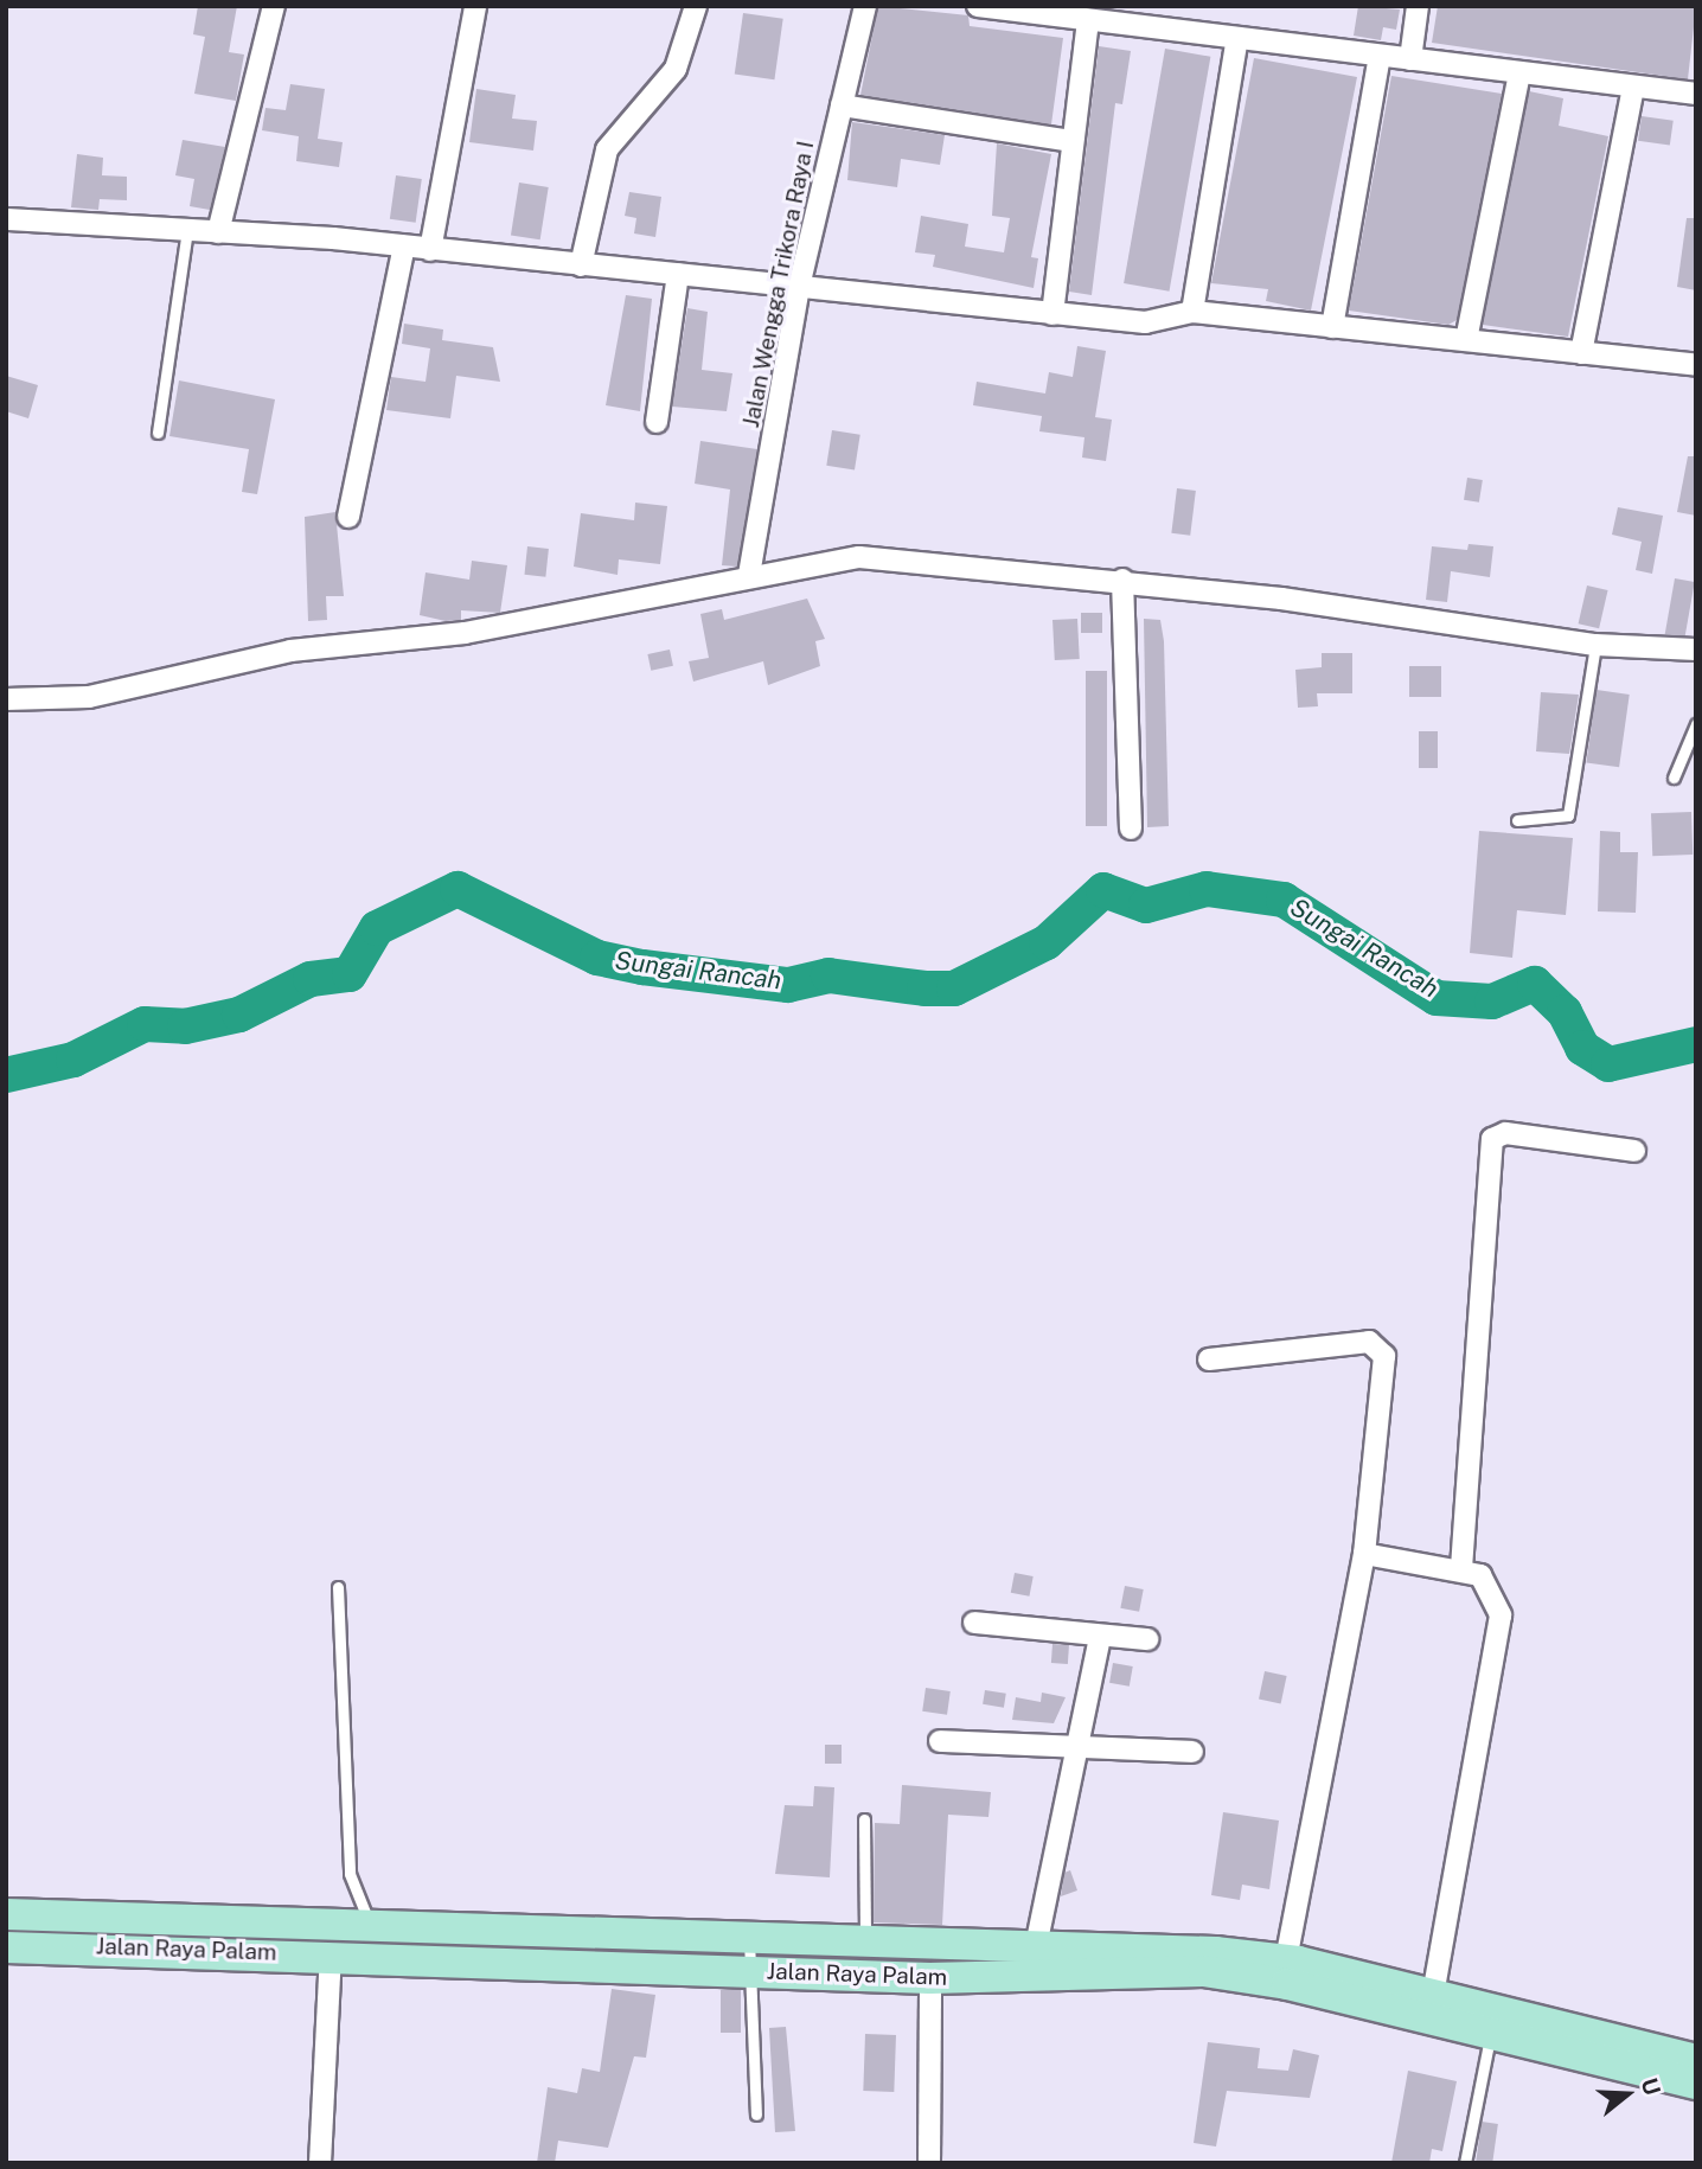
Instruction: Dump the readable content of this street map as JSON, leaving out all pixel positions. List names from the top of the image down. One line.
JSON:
{"streets":{"main road":["Jalan Raya Palam"],"street":["Jalan Wengga Trikora Raya I"]},"water":["Sungai Rancah"],"north":"right"}
